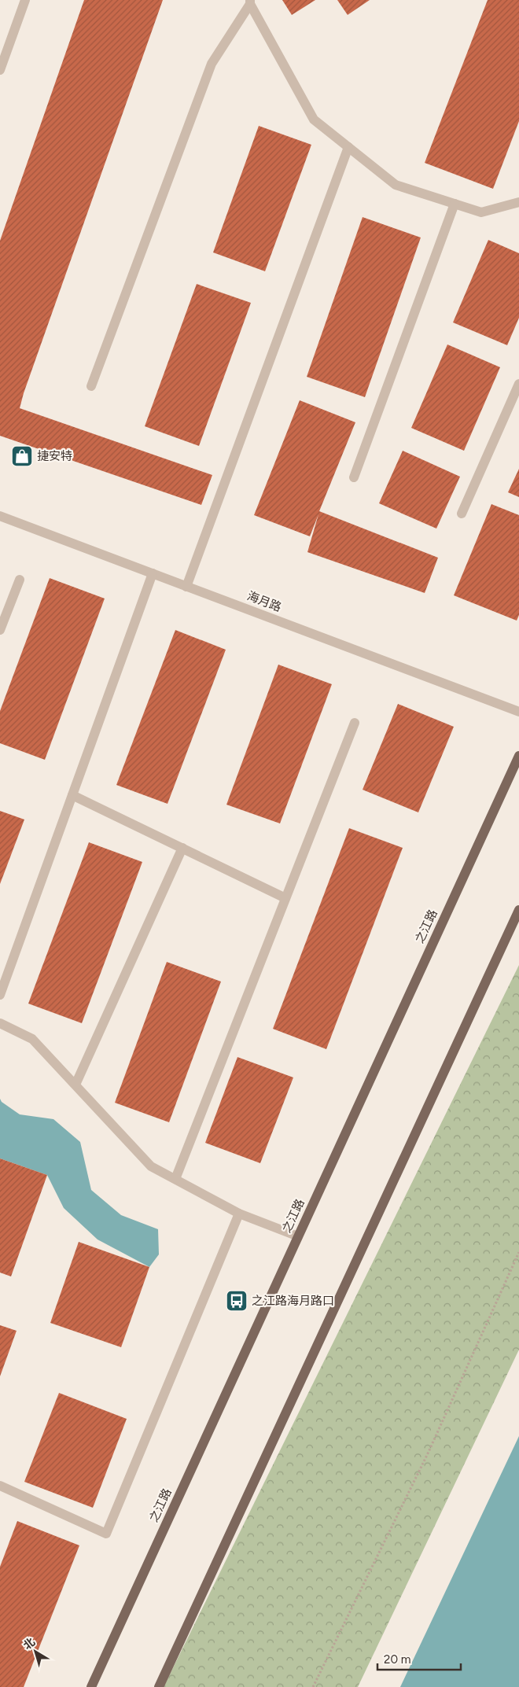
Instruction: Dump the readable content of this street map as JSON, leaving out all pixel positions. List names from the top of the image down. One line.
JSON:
{"streets":{"main road":["之江路"],"street":["海月路"]},"places":{"shop":["捷安特"],"bus stop":["之江路海月路口"]},"scale_bar":"20 m","north":"top left"}
